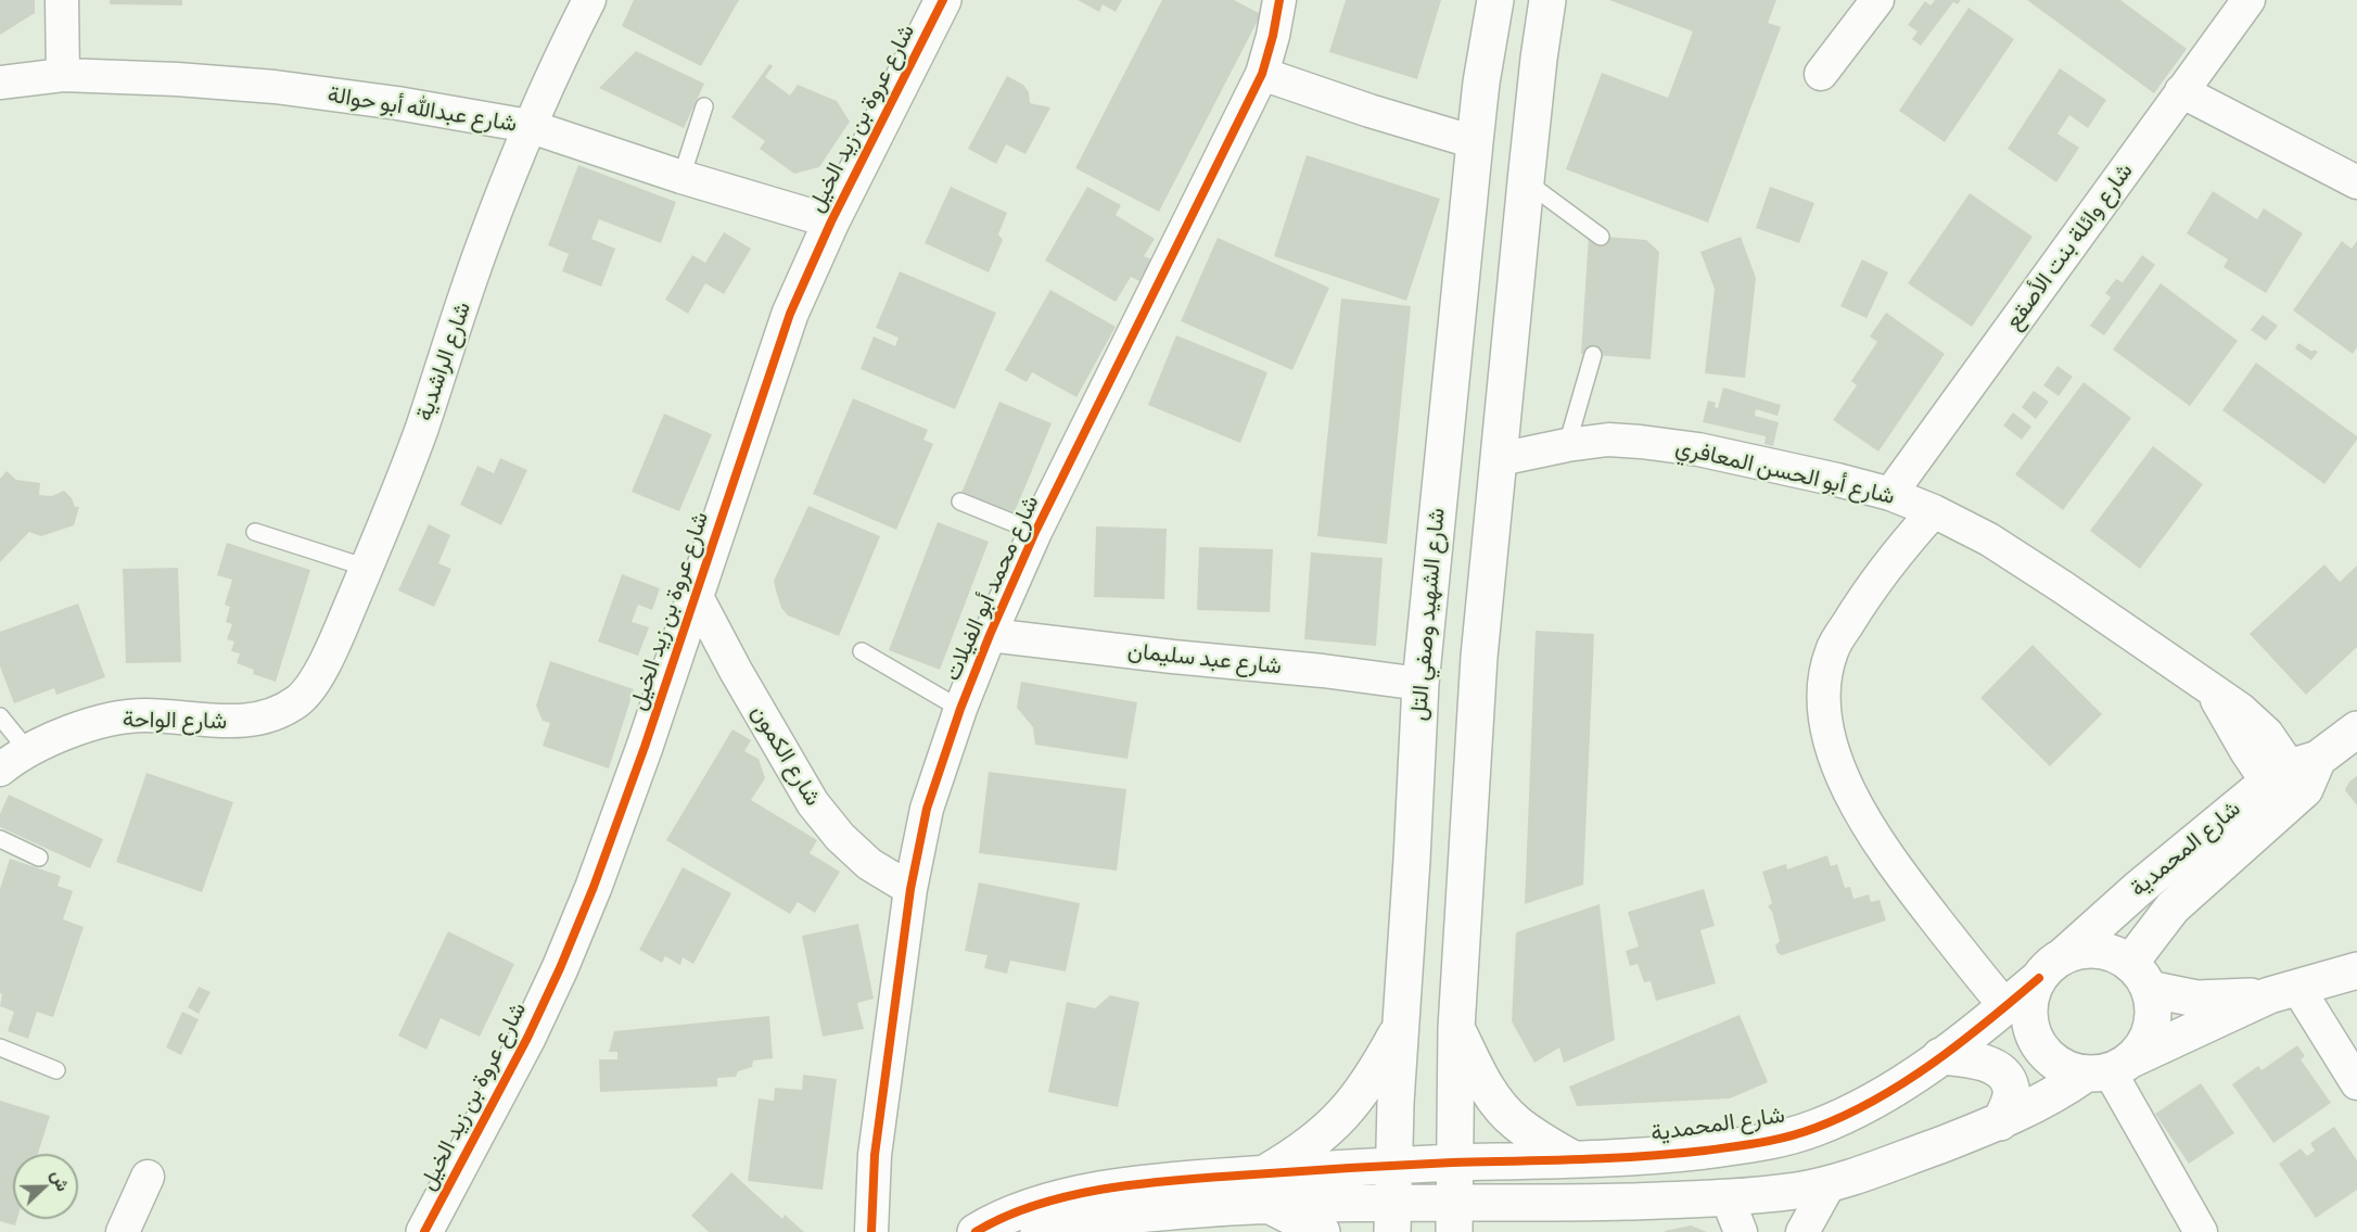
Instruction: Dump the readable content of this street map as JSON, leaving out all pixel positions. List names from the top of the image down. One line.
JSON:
{"streets":{"street":["شارع عبدالله أبو حوالة","شارع عروة بن زيد الخيل","شارع وائلة بنت الأصقع","شارع الراشدية","شارع أبو الحسن المعافري","شارع محمد أبو الفيلات","شارع الشهيد وصفي التل","شارع عبد سليمان","شارع الواحة","شارع الكمون","شارع المحمدية"]},"crossings":[["شارع عبدالله أبو حوالة","شارع عروة بن زيد الخيل"],["شارع عبدالله أبو حوالة","شارع الراشدية"],["شارع عروة بن زيد الخيل","شارع الكمون"],["شارع وائلة بنت الأصقع","شارع أبو الحسن المعافري"],["شارع الراشدية","شارع الواحة"],["شارع أبو الحسن المعافري","شارع المحمدية"],["شارع محمد أبو الفيلات","شارع عبد سليمان"],["شارع محمد أبو الفيلات","شارع الكمون"],["شارع الشهيد وصفي التل","شارع عبد سليمان"],["شارع الشهيد وصفي التل","شارع المحمدية"]],"north":"right"}
